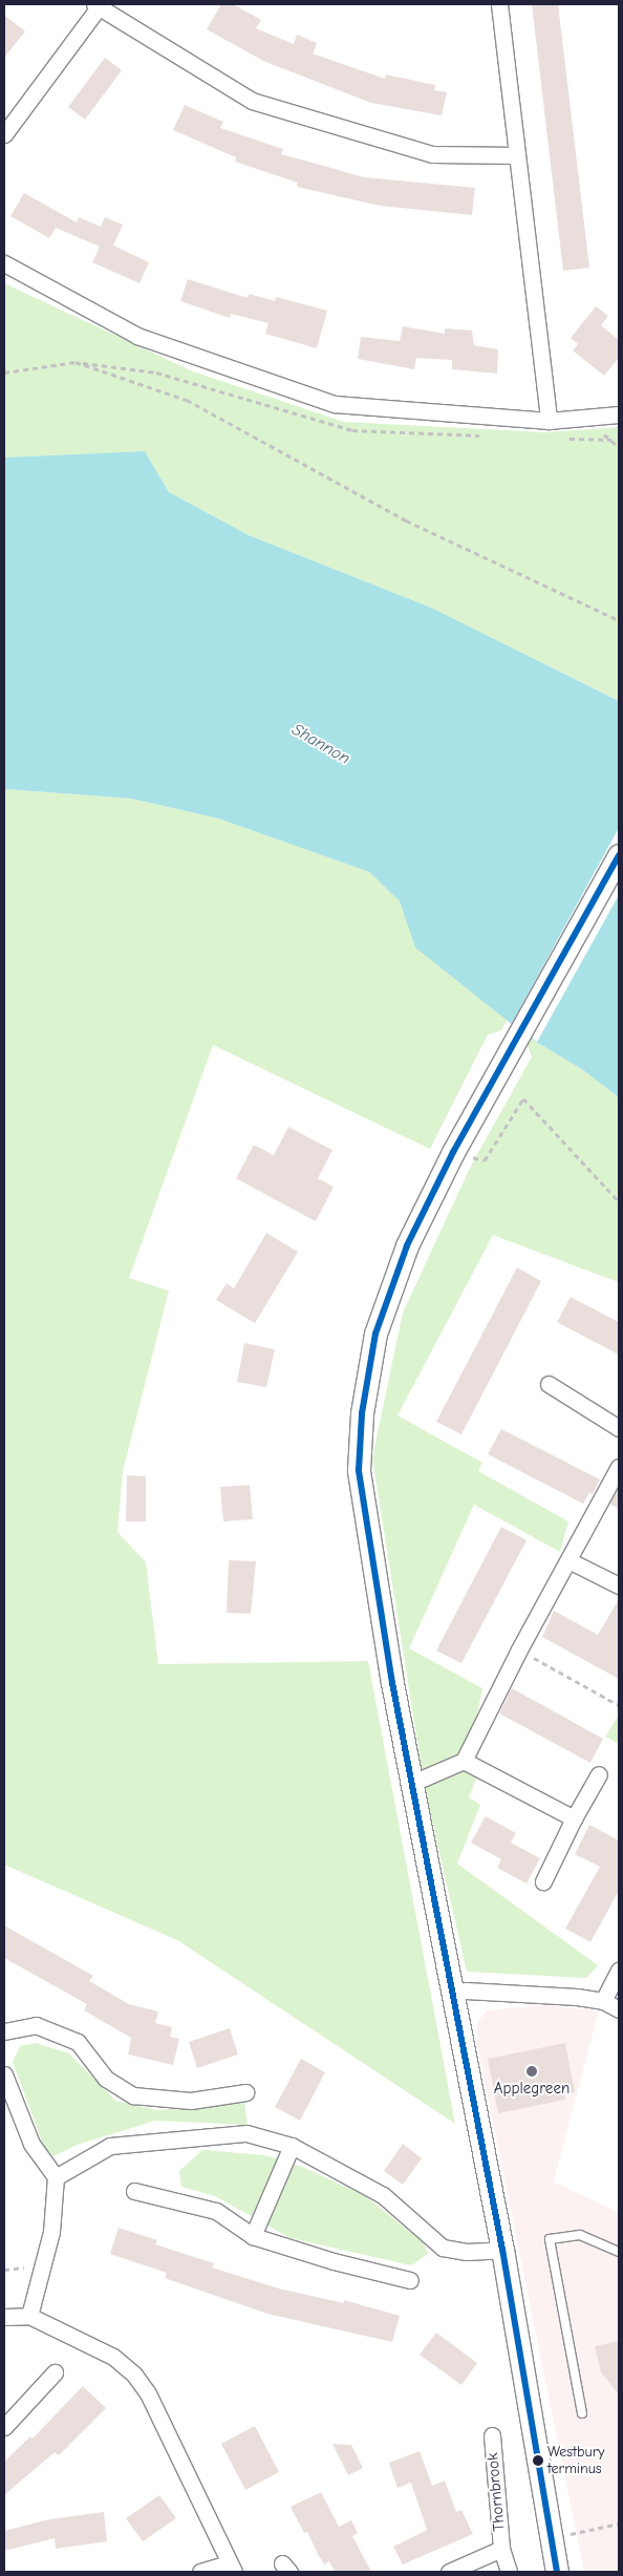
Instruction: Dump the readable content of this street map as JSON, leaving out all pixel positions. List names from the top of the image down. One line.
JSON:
{"streets":{"street":["Thornbrook"]},"water":["Shannon"],"places":["Applegreen","Westbury terminus"]}
